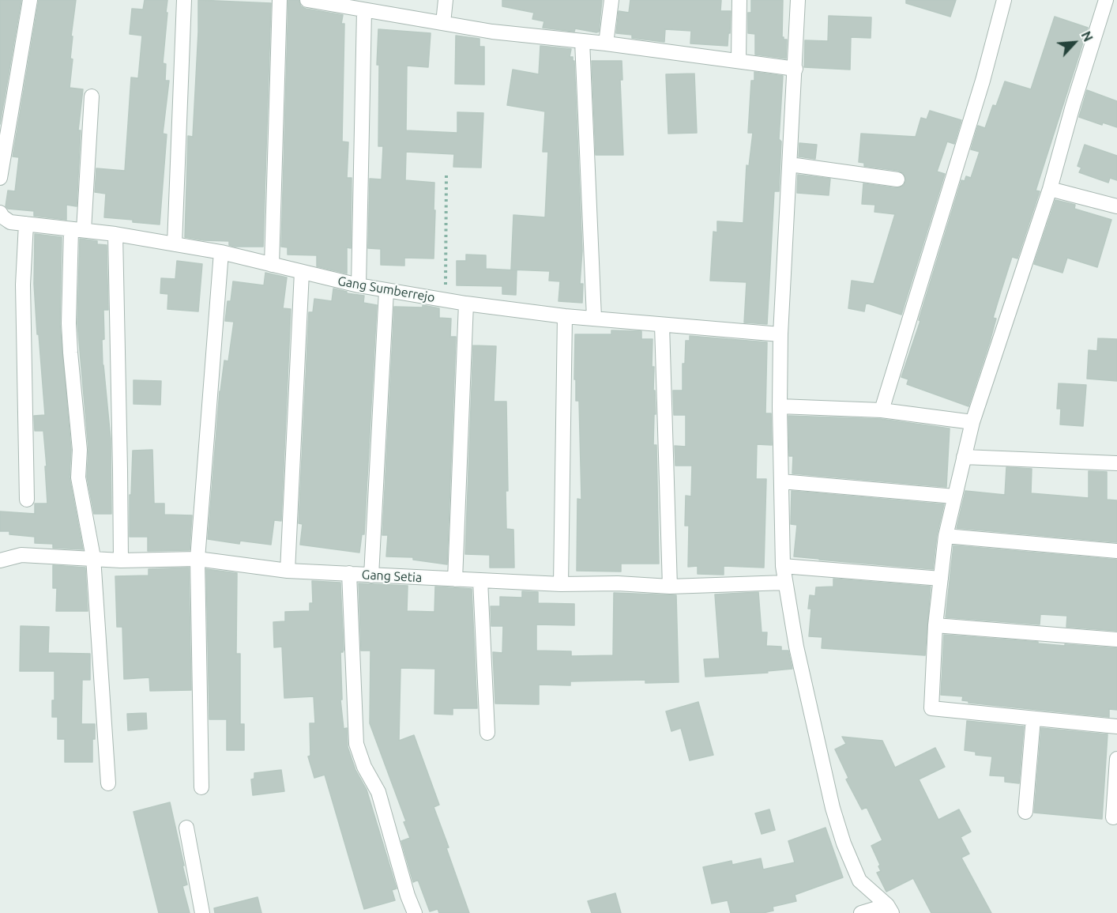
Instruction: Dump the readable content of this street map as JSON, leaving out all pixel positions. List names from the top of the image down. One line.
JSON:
{"streets":{"street":["Gang Sumberrejo","Gang Setia"]},"north":"top right"}
